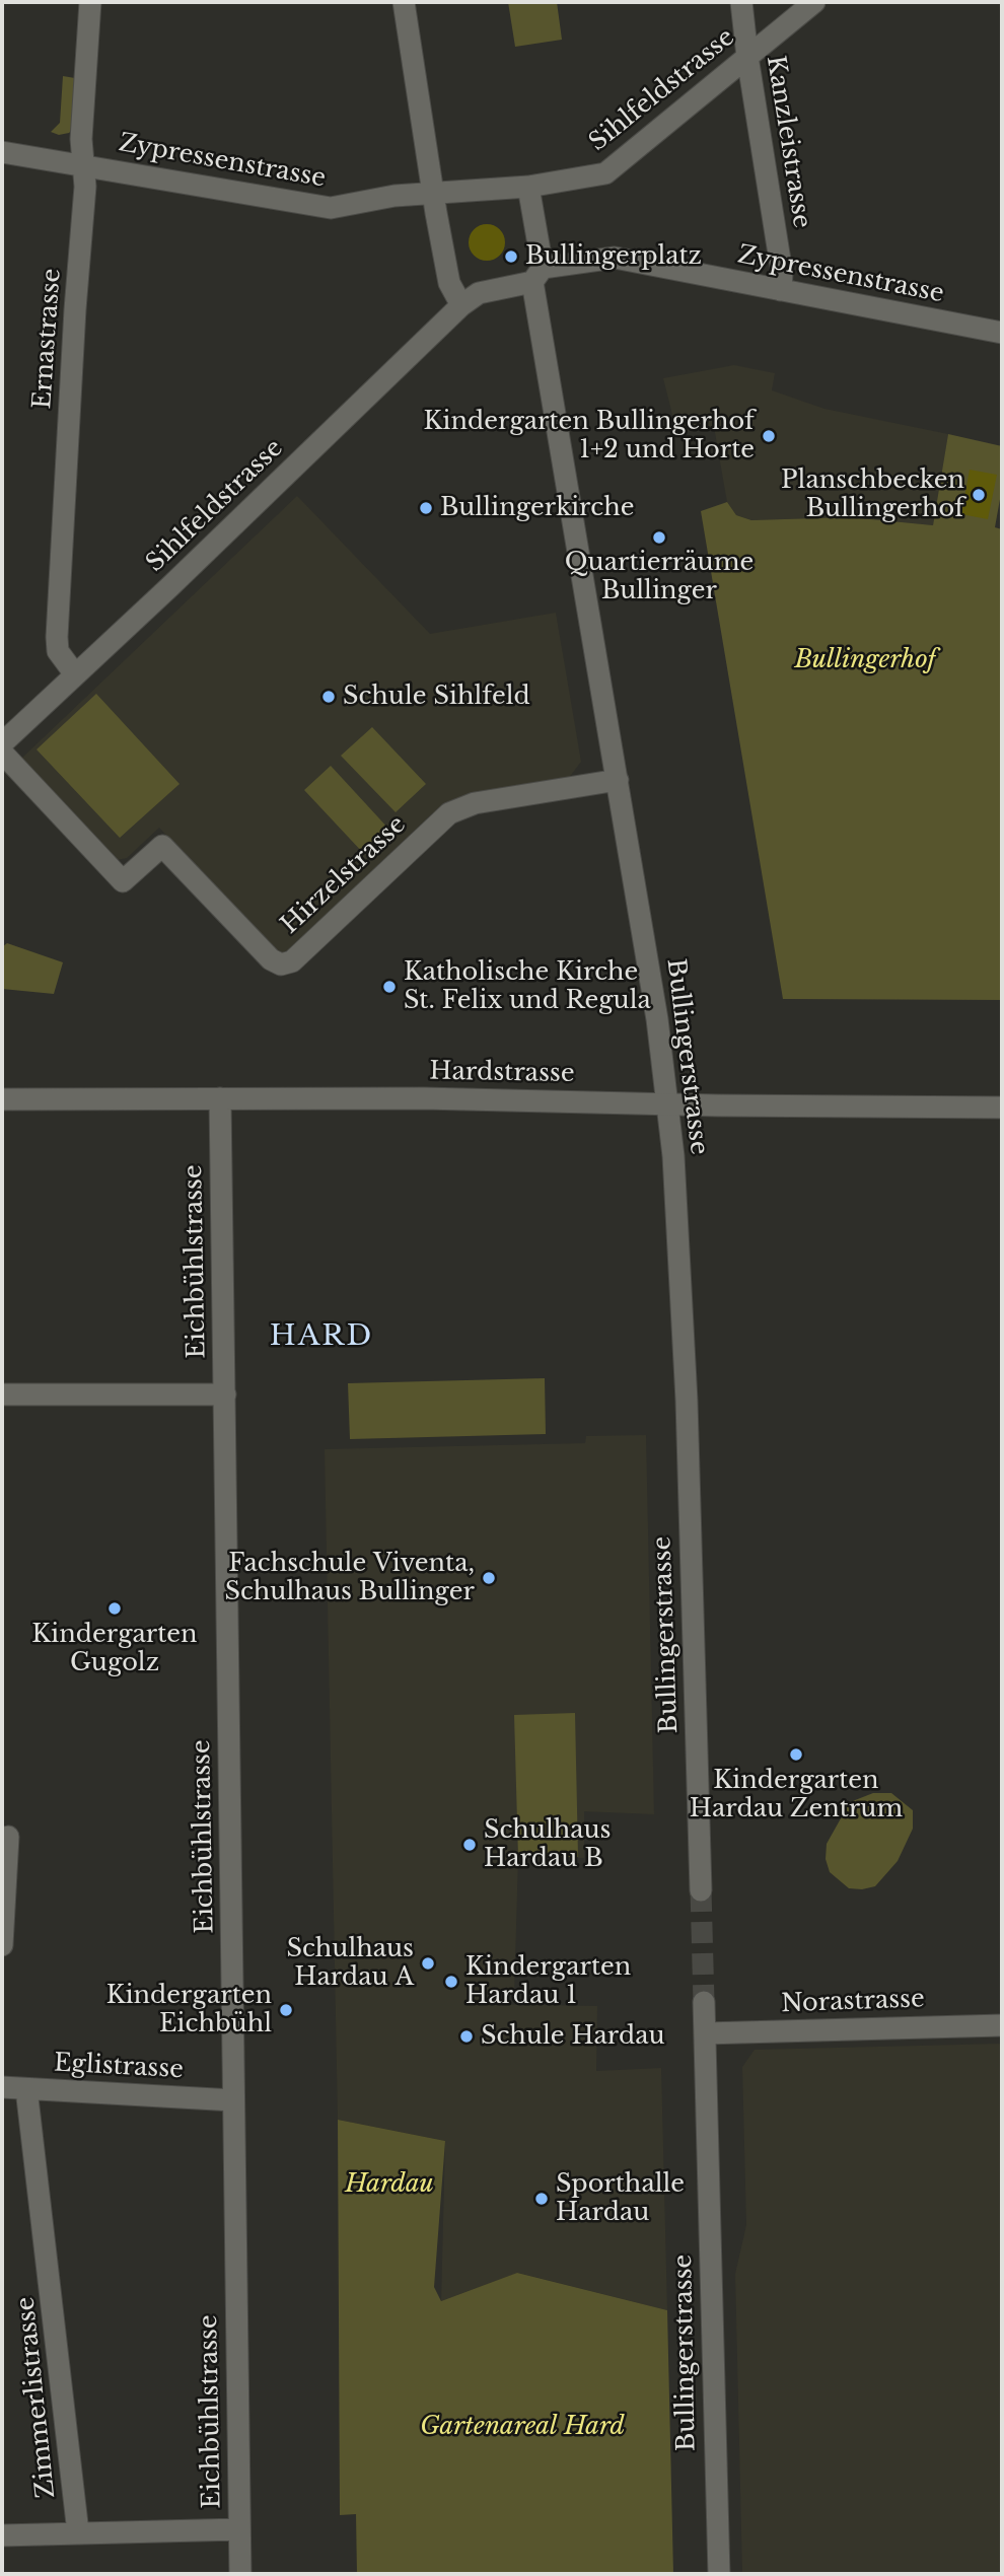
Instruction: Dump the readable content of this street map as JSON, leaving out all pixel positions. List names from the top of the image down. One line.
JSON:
{"streets":{"street":["Sihlfeldstrasse","Kanzleistrasse","Zypressenstrasse","Ernastrasse","Hirzelstrasse","Bullingerstrasse","Hardstrasse","Eichbühlstrasse","Norastrasse","Eglistrasse","Zimmerlistrasse"]},"crossings":[["Sihlfeldstrasse","Kanzleistrasse"],["Sihlfeldstrasse","Ernastrasse"],["Kanzleistrasse","Zypressenstrasse"],["Zypressenstrasse","Ernastrasse"],["Zypressenstrasse","Bullingerstrasse"],["Hirzelstrasse","Bullingerstrasse"],["Bullingerstrasse","Hardstrasse"],["Bullingerstrasse","Norastrasse"],["Hardstrasse","Eichbühlstrasse"],["Eichbühlstrasse","Eglistrasse"],["Eglistrasse","Zimmerlistrasse"]],"districts":["HARD"],"parks":["Bullingerhof","Hardau","Gartenareal Hard"],"places":["Bullingerplatz","Kindergarten Bullingerhof 1+2 und Horte","Planschbecken Bullingerhof","Bullingerkirche","Quartierräume Bullinger","Schule Sihlfeld","Katholische Kirche St. Felix und Regula","Fachschule Viventa, Schulhaus Bullinger","Kindergarten Gugolz","Kindergarten Hardau Zentrum","Schulhaus Hardau B","Schulhaus Hardau A","Kindergarten Hardau 1","Kindergarten Eichbühl","Schule Hardau","Sporthalle Hardau"]}
